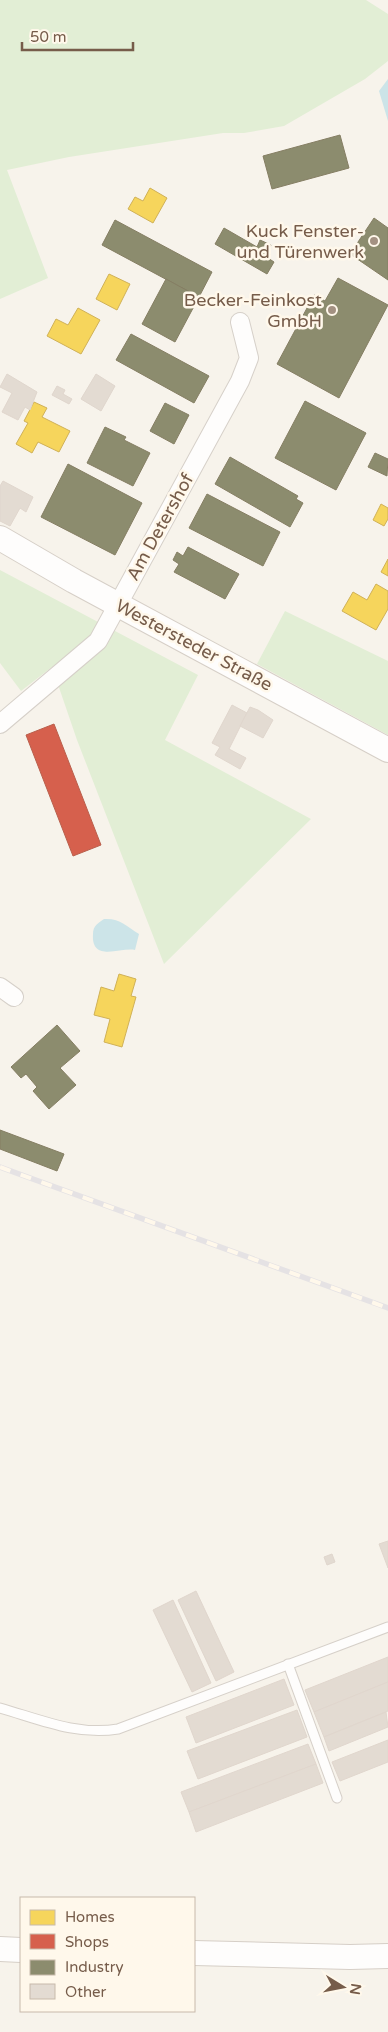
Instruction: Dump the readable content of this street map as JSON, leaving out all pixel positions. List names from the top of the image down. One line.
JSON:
{"streets":{"main road":["Westersteder Straße"],"street":["Am Detershof"]},"crossings":[["Am Detershof","Westersteder Straße"]],"places":["Kuck Fenster- und Türenwerk","Becker-Feinkost GmbH"],"legend":["Homes","Shops","Industry","Other"],"scale_bar":"50 m","north":"right"}
